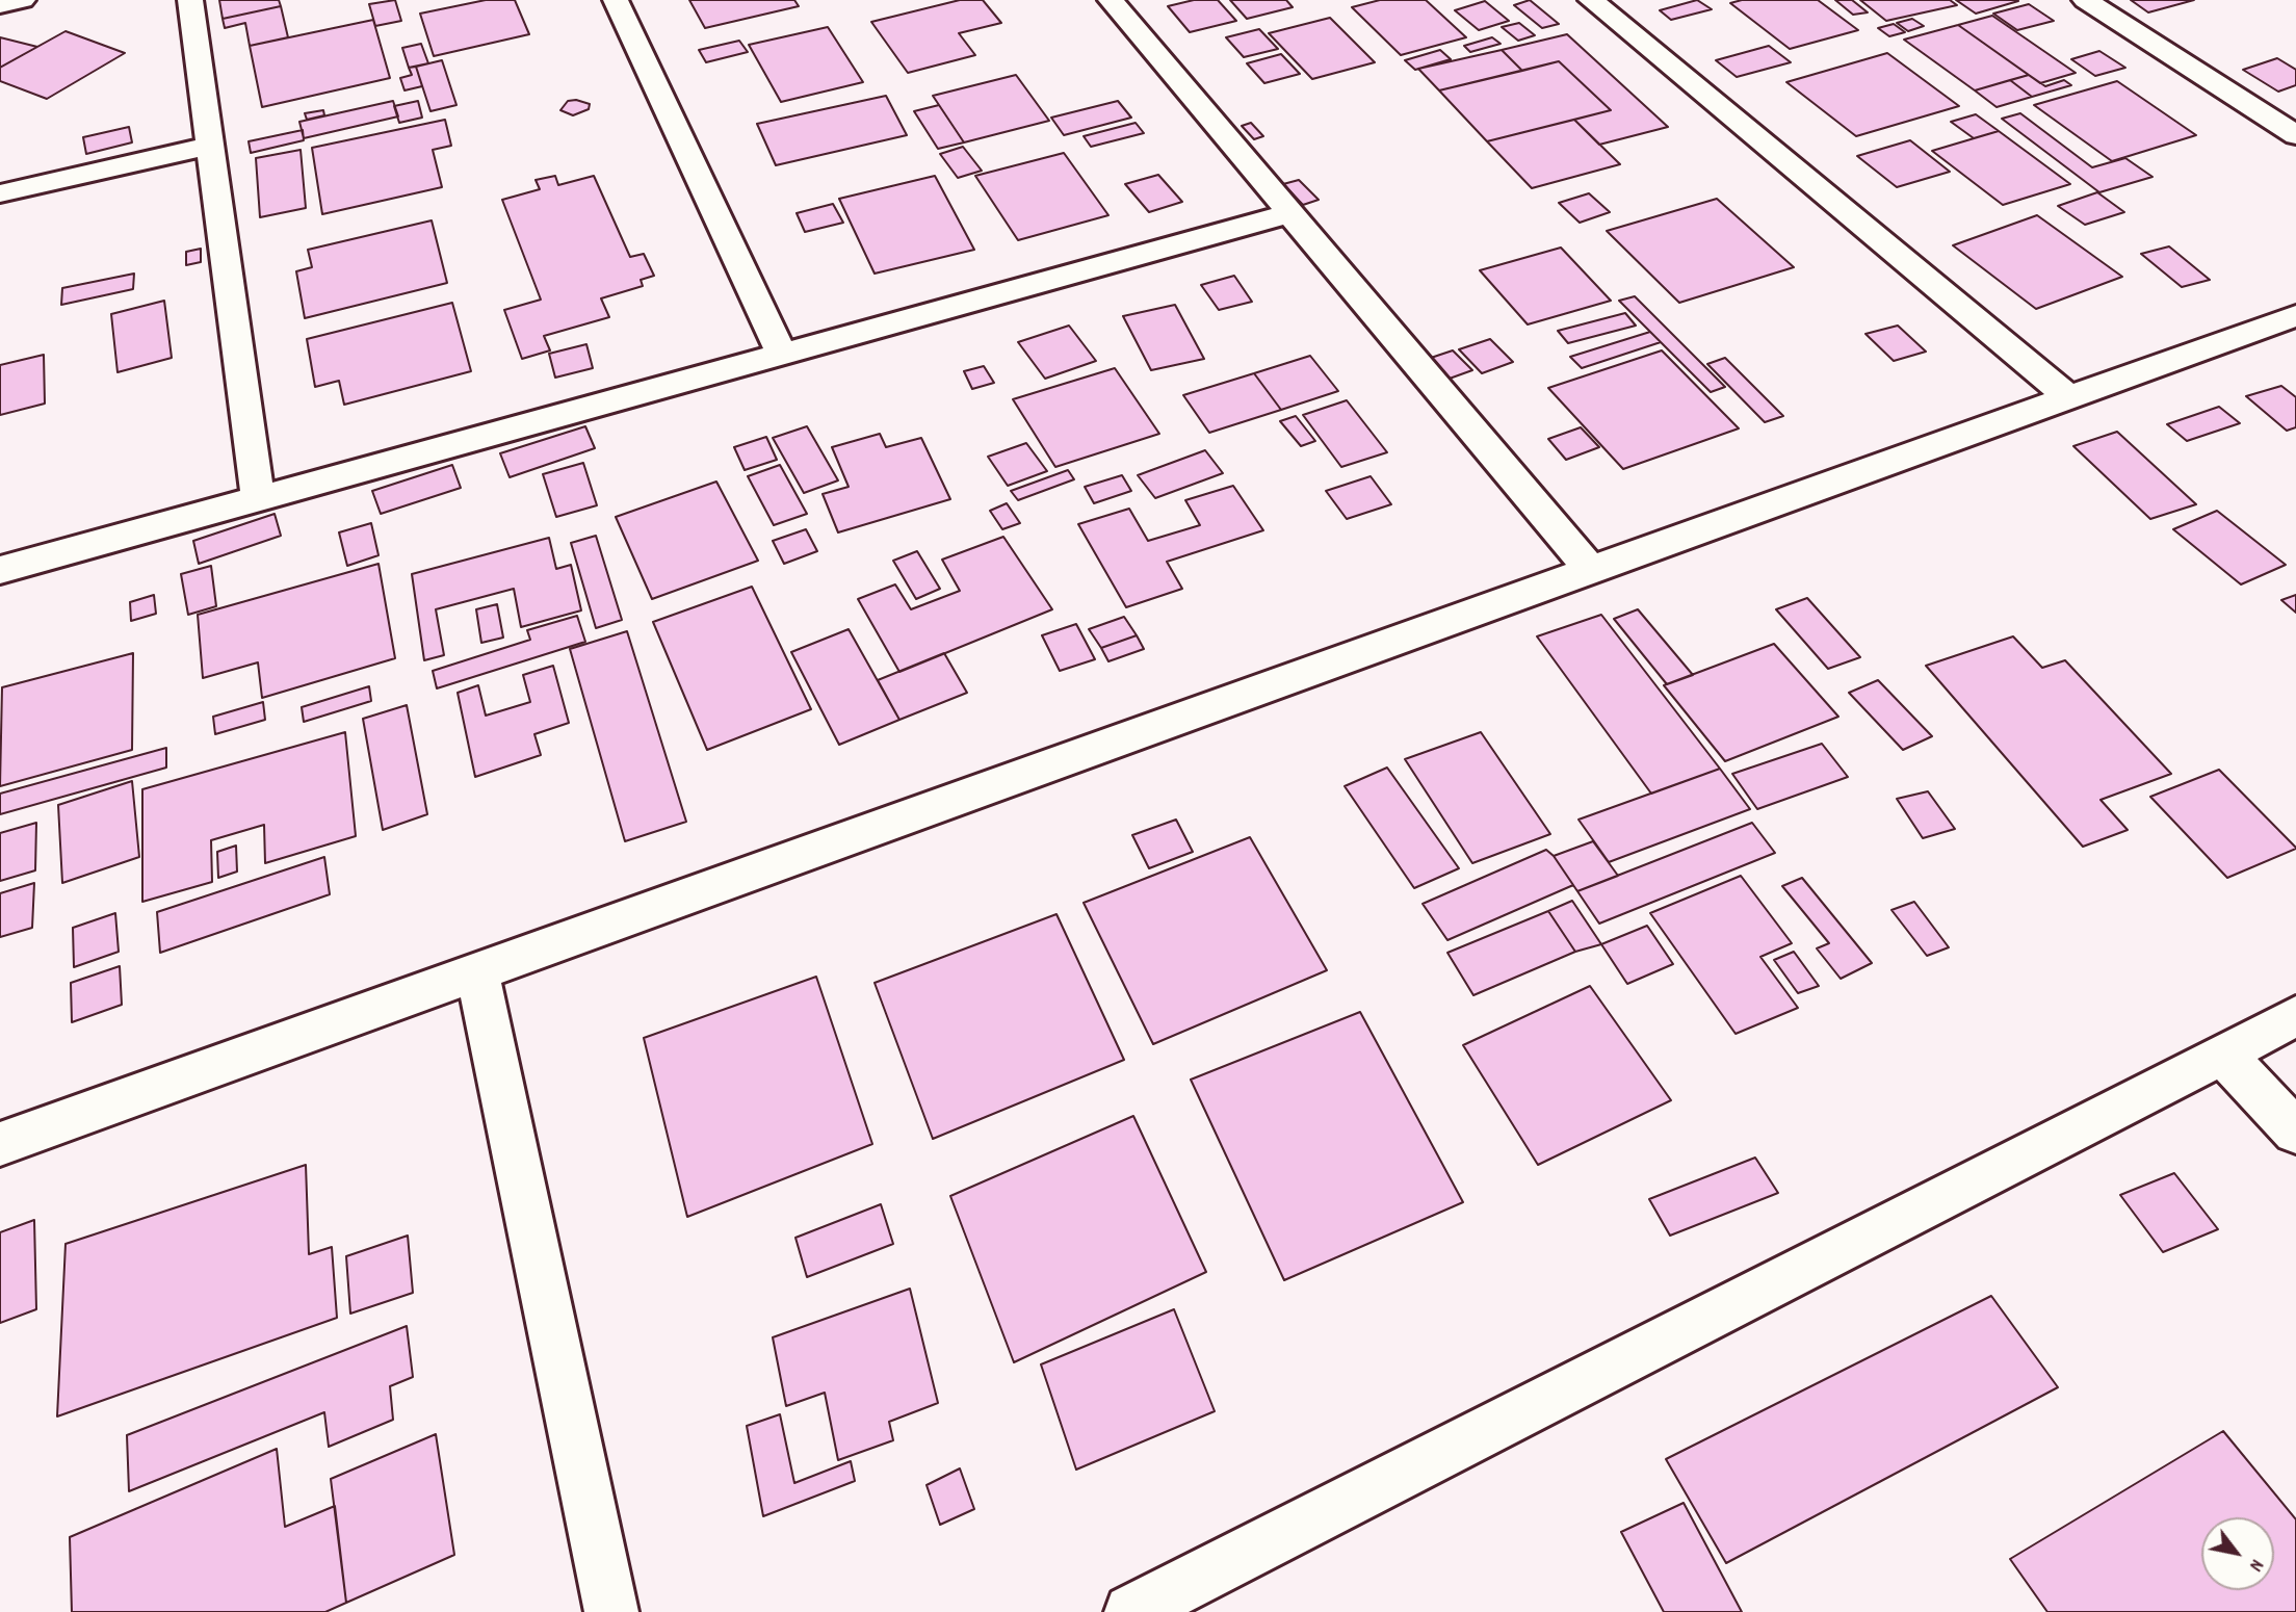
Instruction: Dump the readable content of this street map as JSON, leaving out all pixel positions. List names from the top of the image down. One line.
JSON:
{"north":"bottom right"}
